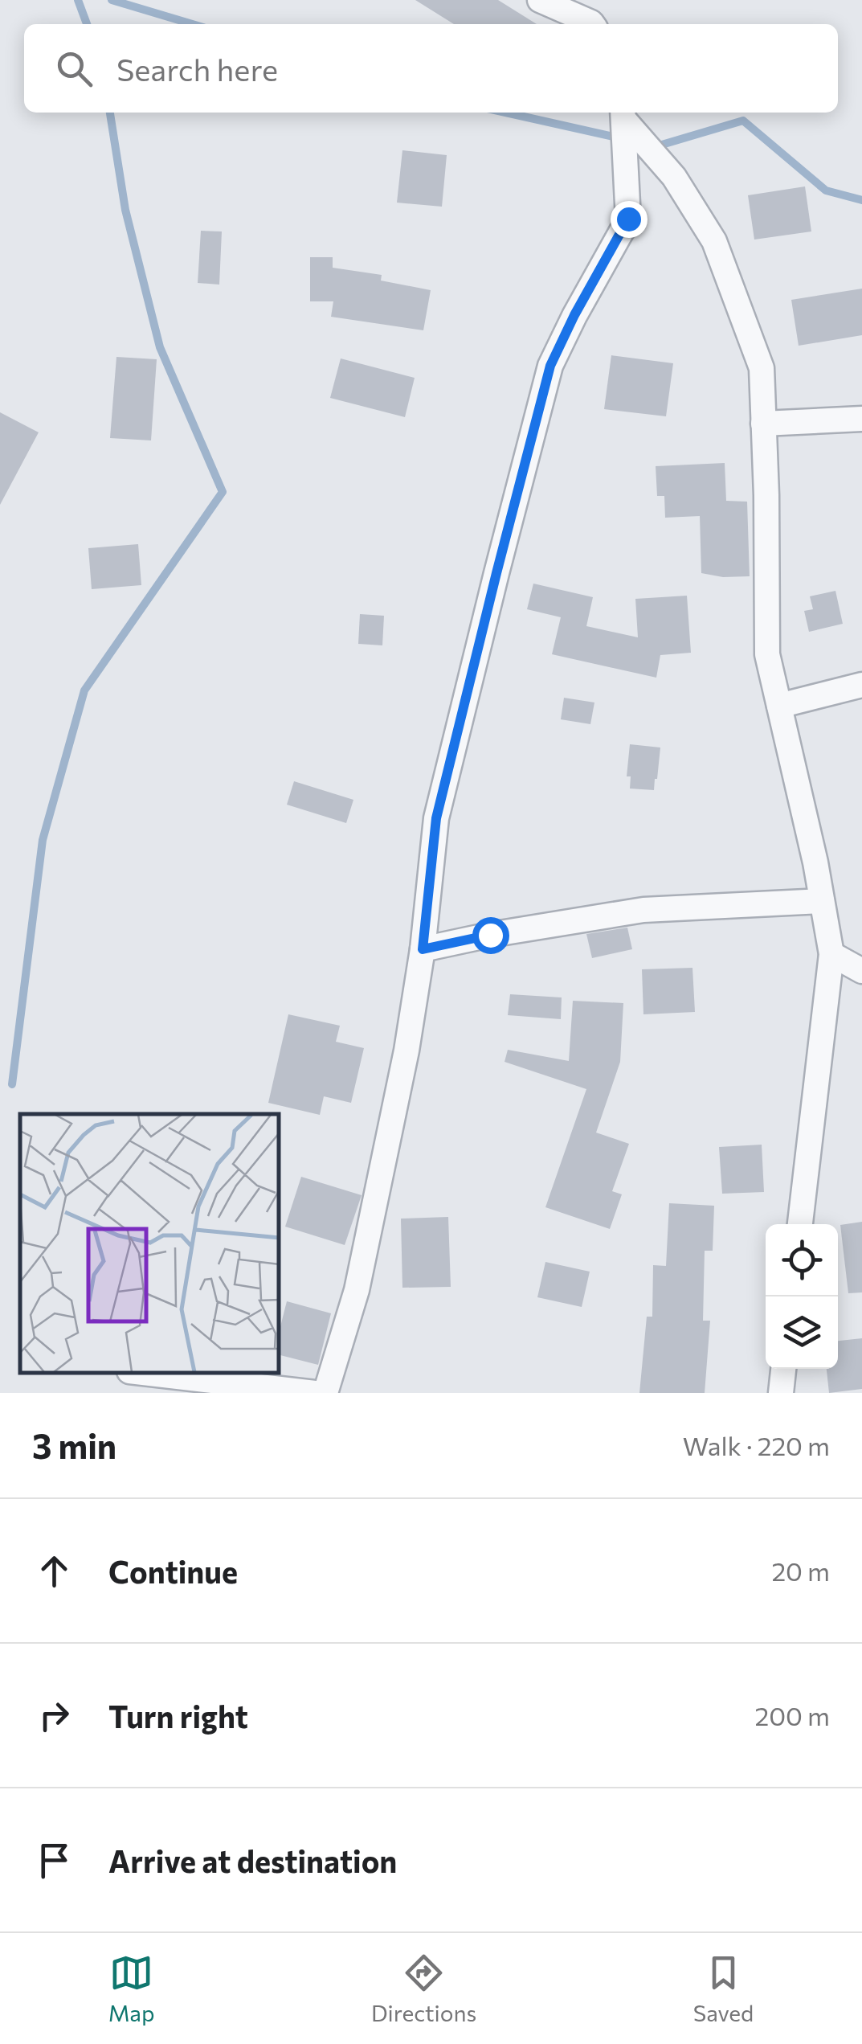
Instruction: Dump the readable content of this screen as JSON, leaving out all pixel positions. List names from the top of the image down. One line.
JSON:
{"page":{"search":"Search here","heading":["3 min","Walk · 220 m"],"list":[["Continue","20 m"],["Turn right","200 m"],"Arrive at destination"],"nav":["Map","Directions","Saved"]}}
